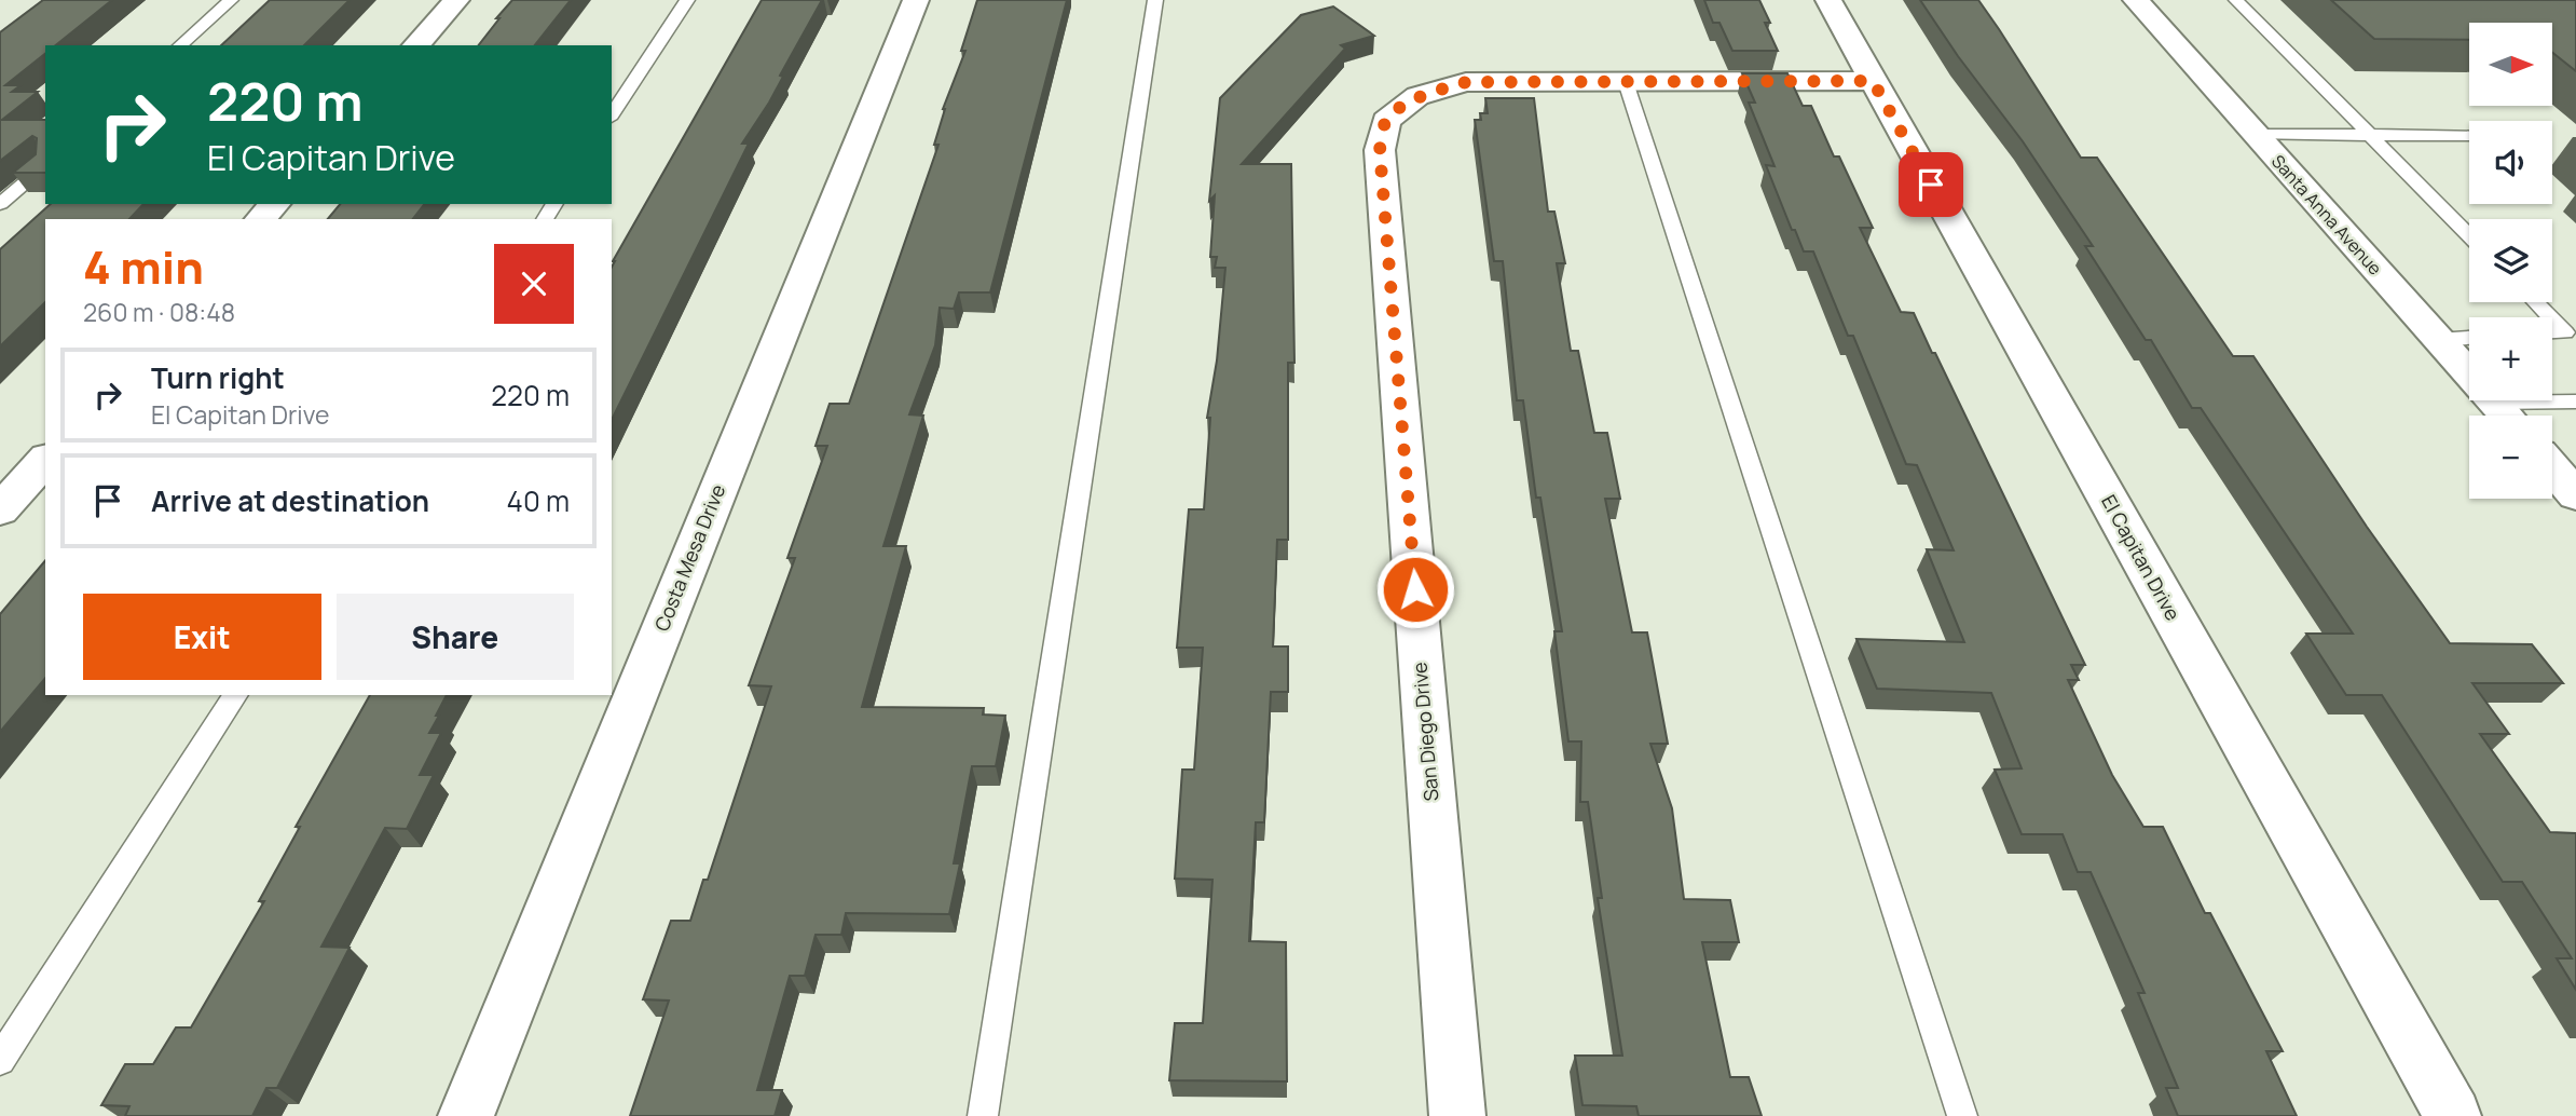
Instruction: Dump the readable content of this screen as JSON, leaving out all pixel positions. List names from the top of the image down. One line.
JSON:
{"streets":{"street":["Santa Anna Avenue","Costa Mesa Drive","El Capitan Drive","San Diego Drive"]},"crossings":[["El Capitan Drive","San Diego Drive"]],"north":"right","page":{"map_buttons":["+","−"],"turn":["220 m","El Capitan Drive"],"heading":["4 min","260 m · 08:48"],"list":[{"name":"Turn right","note":"El Capitan Drive","value":"220 m"},{"name":"Arrive at destination","value":"40 m"}],"buttons":["Exit","Share"]}}
